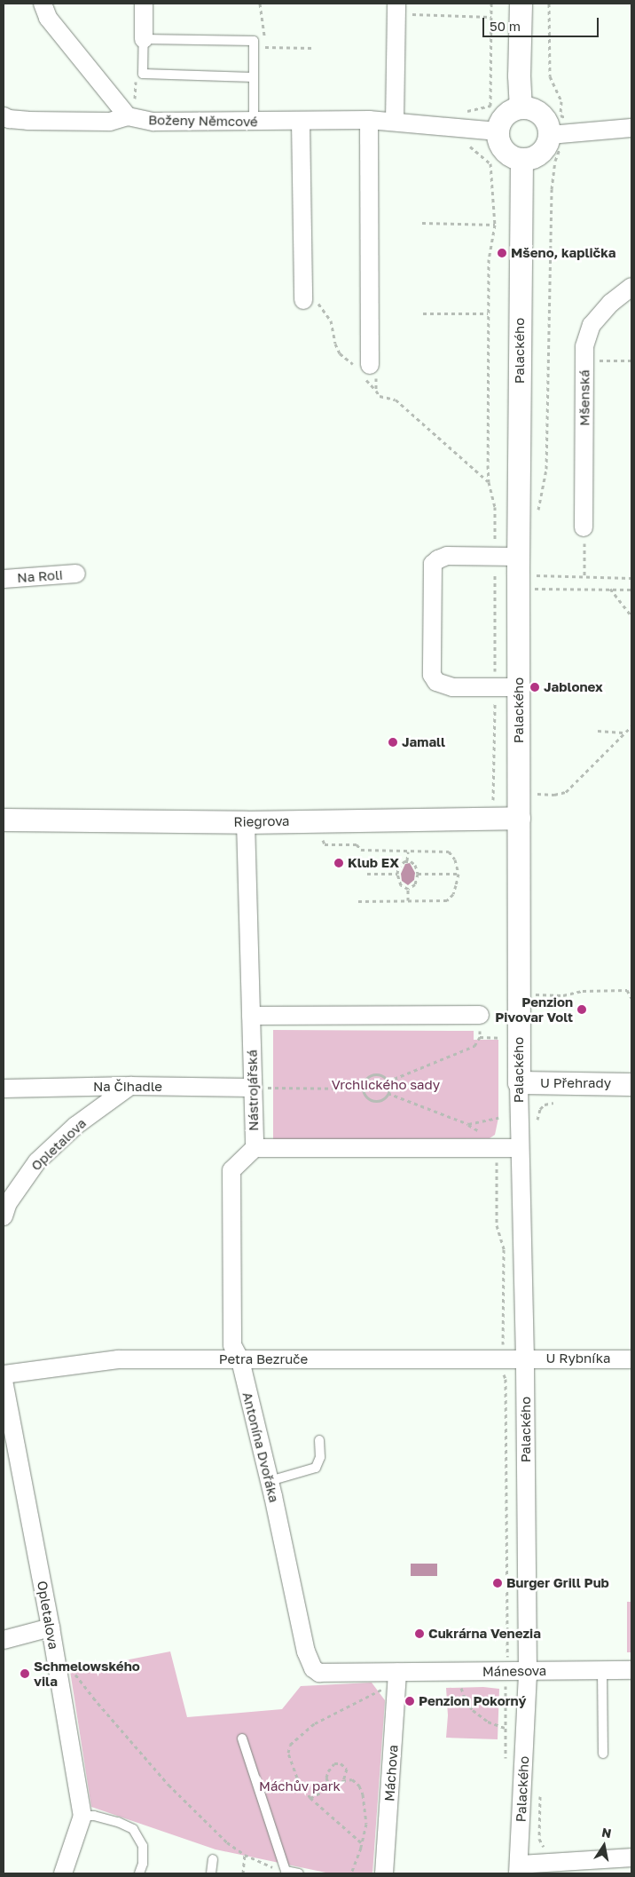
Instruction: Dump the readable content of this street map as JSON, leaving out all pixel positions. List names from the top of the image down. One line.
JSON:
{"streets":{"street":["Boženy Němcové","Palackého","Mšenská","Na Roli","Riegrova","U Přehrady","Na Čihadle","Nástrojářská","Opletalova","U Rybníka","Petra Bezruče","Antonína Dvořáka","Mánesova","Máchova"]},"crossings":[["Boženy Němcové","Palackého"],["Palackého","Riegrova"],["Palackého","U Přehrady"],["Palackého","Nástrojářská"],["Palackého","U Rybníka"],["Palackého","Petra Bezruče"],["Palackého","Mánesova"],["Riegrova","Nástrojářská"],["Na Čihadle","Nástrojářská"],["Na Čihadle","Opletalova"],["Nástrojářská","Antonína Dvořáka"],["U Rybníka","Petra Bezruče"],["Petra Bezruče","Antonína Dvořáka"],["Antonína Dvořáka","Mánesova"],["Antonína Dvořáka","Máchova"],["Mánesova","Máchova"]],"parks":["Vrchlického sady","Máchův park"],"places":["Mšeno, kaplička","Jablonex","Jamall","Klub EX","Penzion Pivovar Volt","Burger Grill Pub","Cukrárna Venezia","Schmelowského vila","Penzion Pokorný"],"scale_bar":"50 m","north":"top"}
